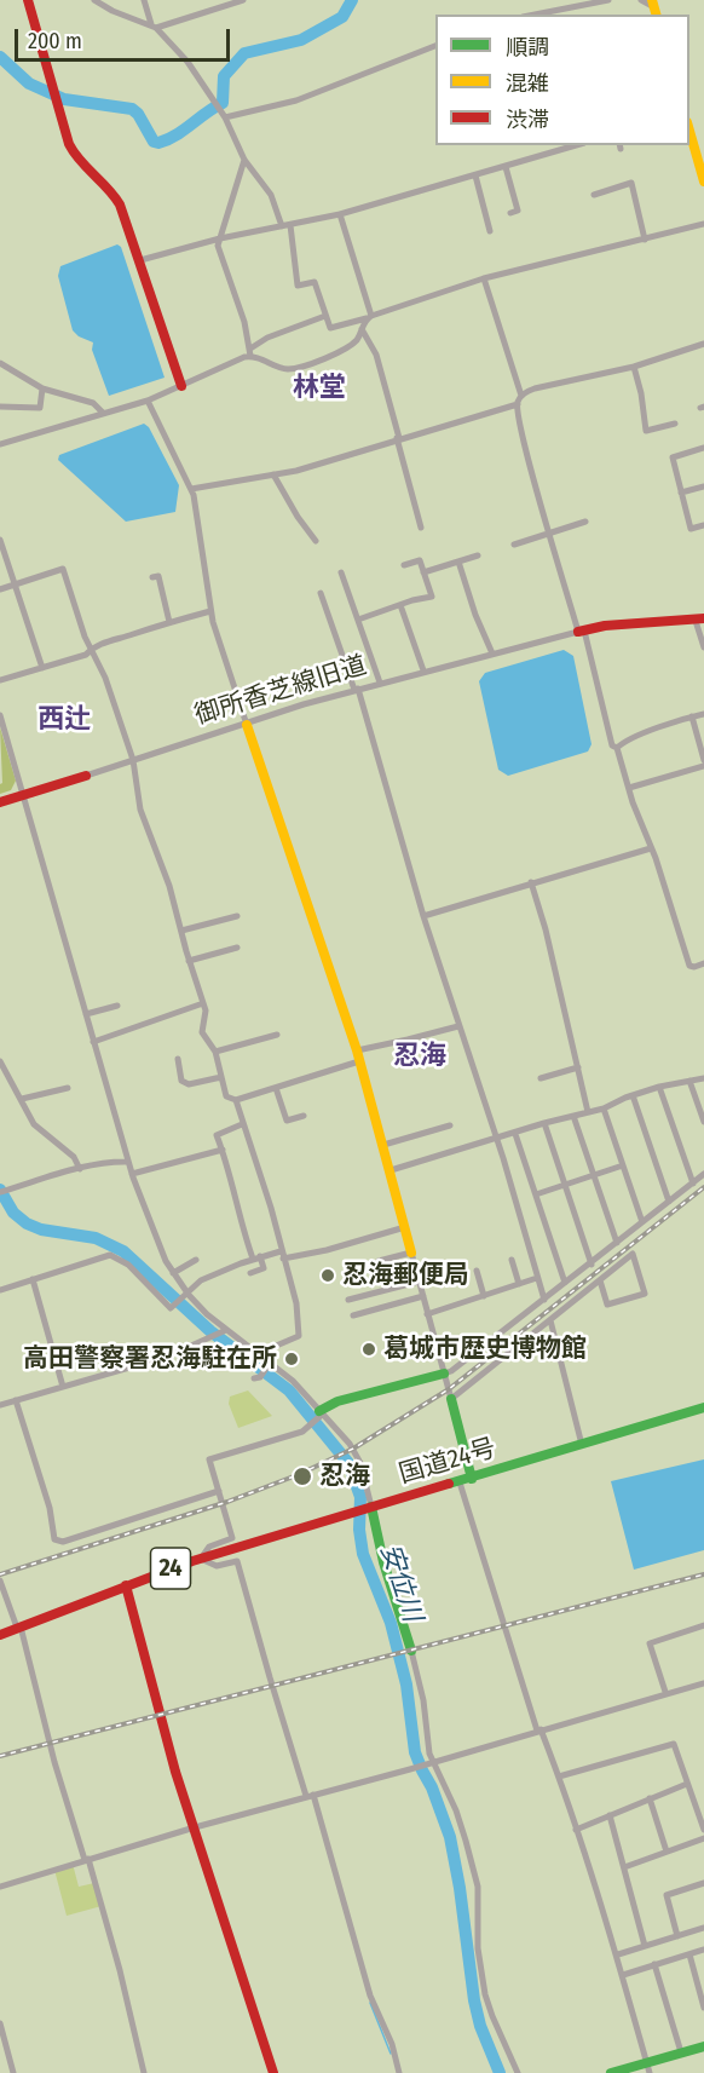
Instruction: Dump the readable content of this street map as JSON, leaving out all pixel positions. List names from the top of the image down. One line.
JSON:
{"streets":{"main road":["御所香芝線旧道","国道24号","24"]},"districts":["林堂","西辻","忍海"],"water":["安位川"],"places":["忍海郵便局","葛城市歴史博物館","高田警察署忍海駐在所","忍海"],"legend":["順調","混雑","渋滞"],"scale_bar":"200 m"}
